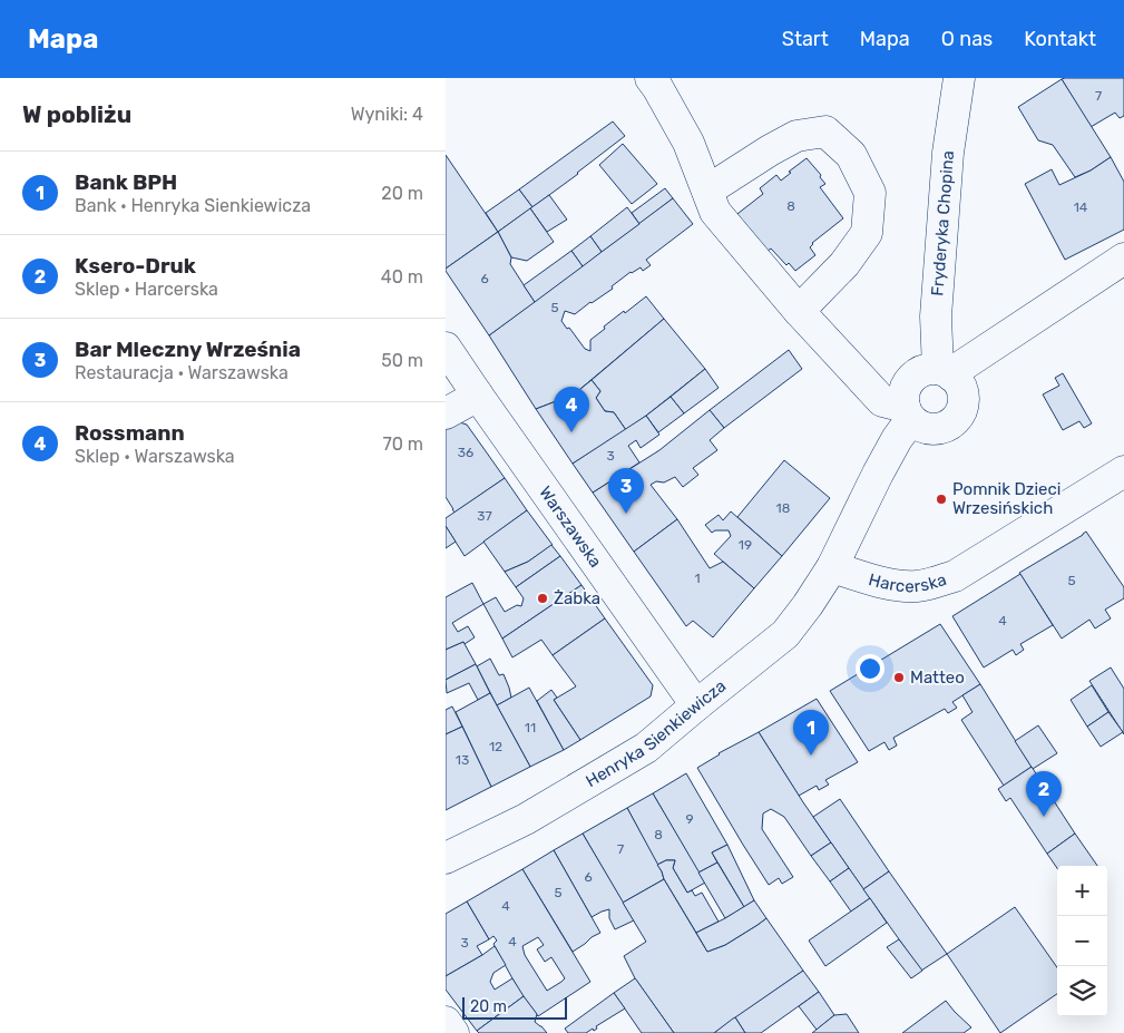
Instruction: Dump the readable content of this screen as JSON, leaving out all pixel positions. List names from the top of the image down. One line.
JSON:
{"streets":{"street":["Fryderyka Chopina","Warszawska","Harcerska","Henryka Sienkiewicza"]},"crossings":[["Warszawska","Henryka Sienkiewicza"],["Harcerska","Henryka Sienkiewicza"]],"places":["Pomnik Dzieci Wrzesińskich","Żabka","Matteo"],"house_numbers":["7","8","14","6","5","36","3","18","37","19","1","5","4","11","12","13","9","8","7","6","5","4","4","3"],"scale_bar":"20 m","page":{"header":"Mapa","nav":["Start","Mapa","O nas","Kontakt"],"heading":["W pobliżu","Wyniki: 4"],"list":[{"mark":"1","name":"Bank BPH","note":"Bank · Henryka Sienkiewicza","value":"20 m"},{"mark":"2","name":"Ksero-Druk","note":"Sklep · Harcerska","value":"40 m"},{"mark":"3","name":"Bar Mleczny Września","note":"Restauracja · Warszawska","value":"50 m"},{"mark":"4","name":"Rossmann","note":"Sklep · Warszawska","value":"70 m"}],"pins":["4","3","1","2"],"map_buttons":["+","−"],"scale":"20 m"}}
